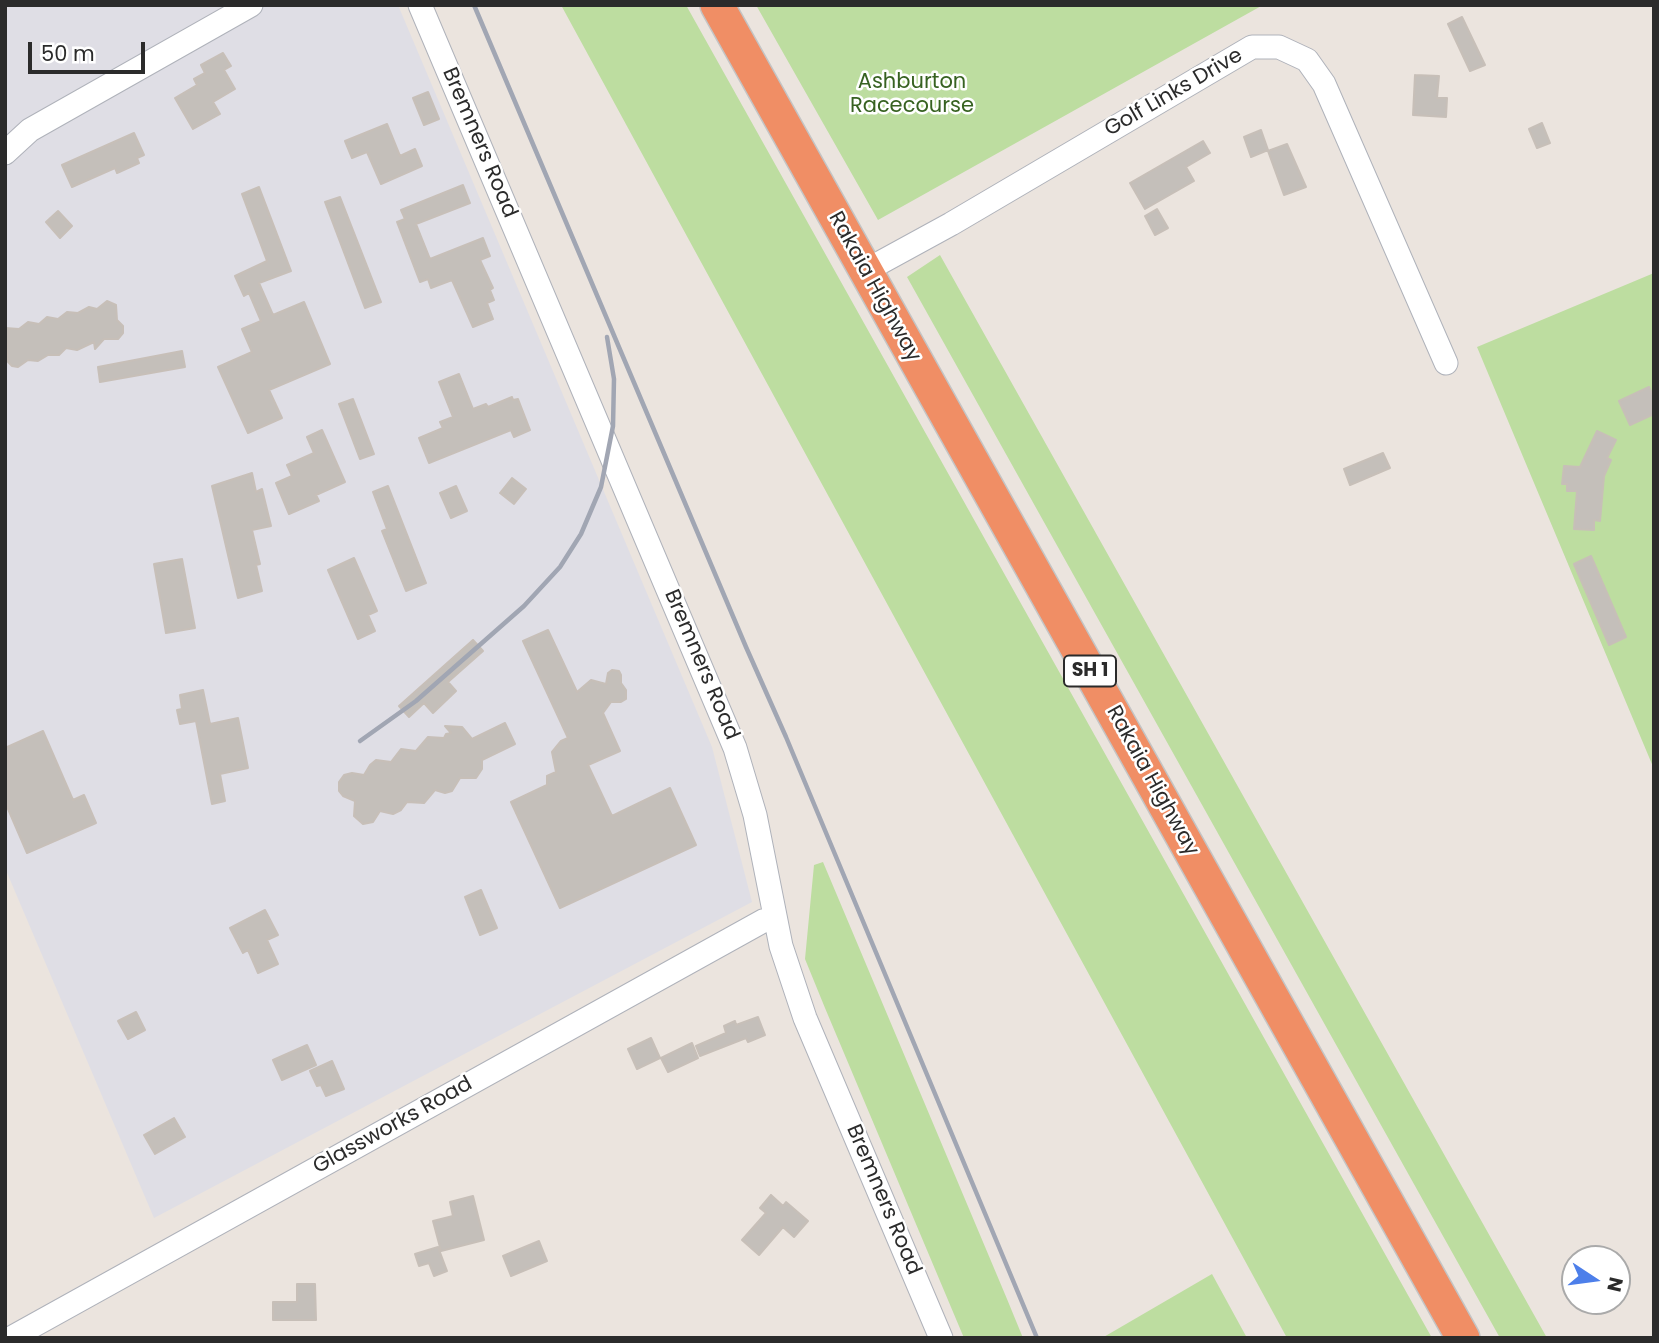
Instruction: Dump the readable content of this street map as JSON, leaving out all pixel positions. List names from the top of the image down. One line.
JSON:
{"streets":{"highway":["Rakaia Highway","SH 1"],"street":["Golf Links Drive","Bremners Road","Glassworks Road"]},"crossings":[["Golf Links Drive","Rakaia Highway"],["Bremners Road","Glassworks Road"]],"parks":["Ashburton Racecourse"],"scale_bar":"50 m","north":"right"}
